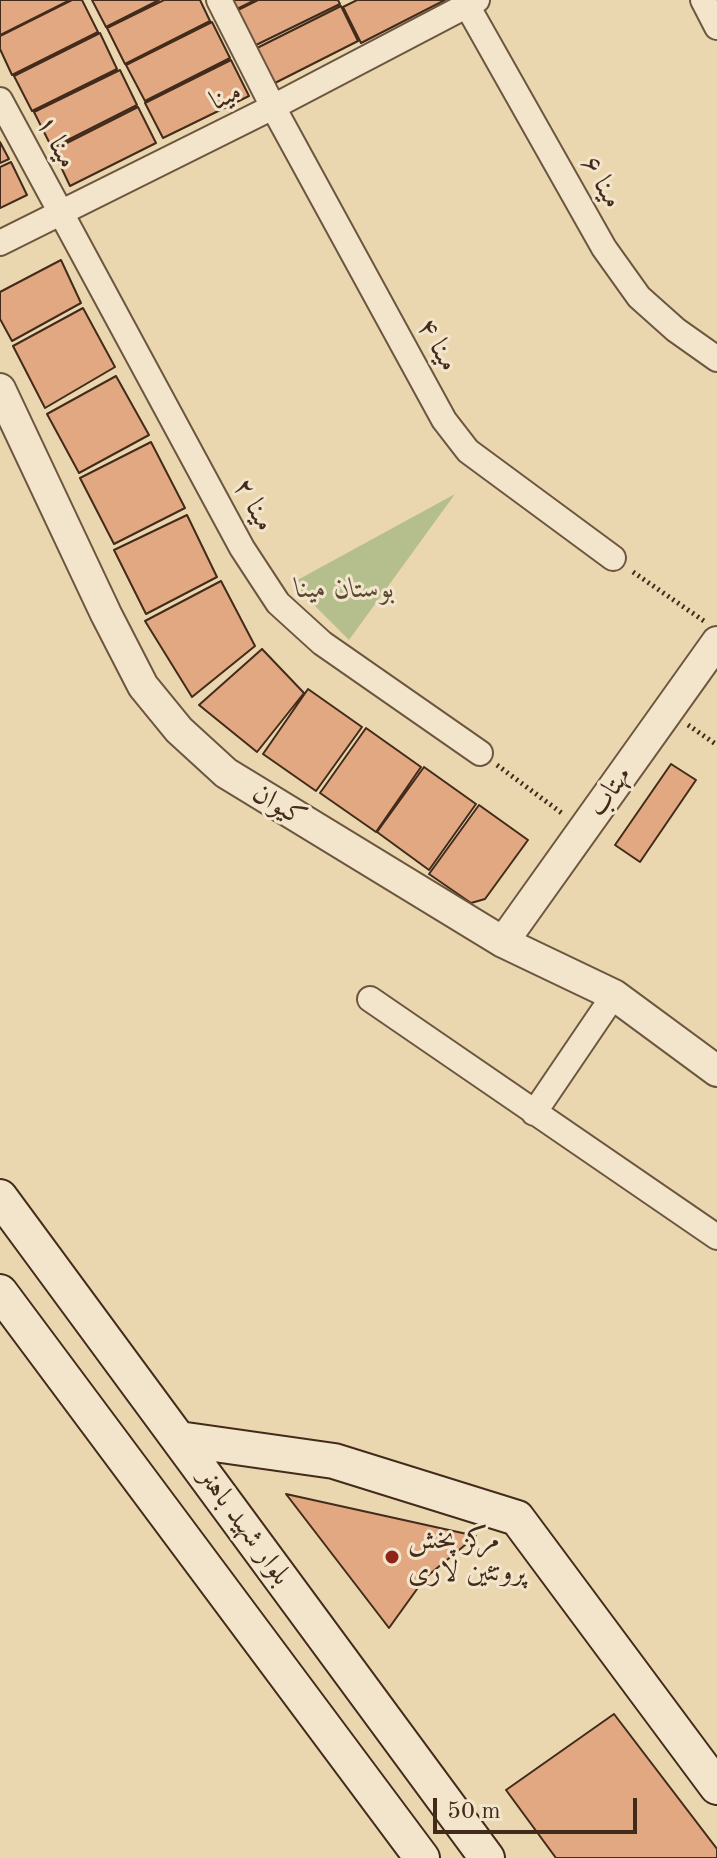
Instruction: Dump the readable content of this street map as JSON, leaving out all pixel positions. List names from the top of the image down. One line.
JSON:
{"streets":{"main road":["بلوار شهید باهنر"],"street":["مینا","مینا ۱","مینا ۶","مینا ۴","مینا ۲","مهتاب","کیوان"]},"crossings":[["مینا","مینا ۱"],["مینا","مینا ۶"],["مینا","مینا ۴"],["مینا","مینا ۲"],["مینا ۱","مینا ۲"],["مهتاب","کیوان"]],"parks":["بوستان مینا"],"places":["مرکز پخش پروتئین لاری"],"scale_bar":"50 m"}
